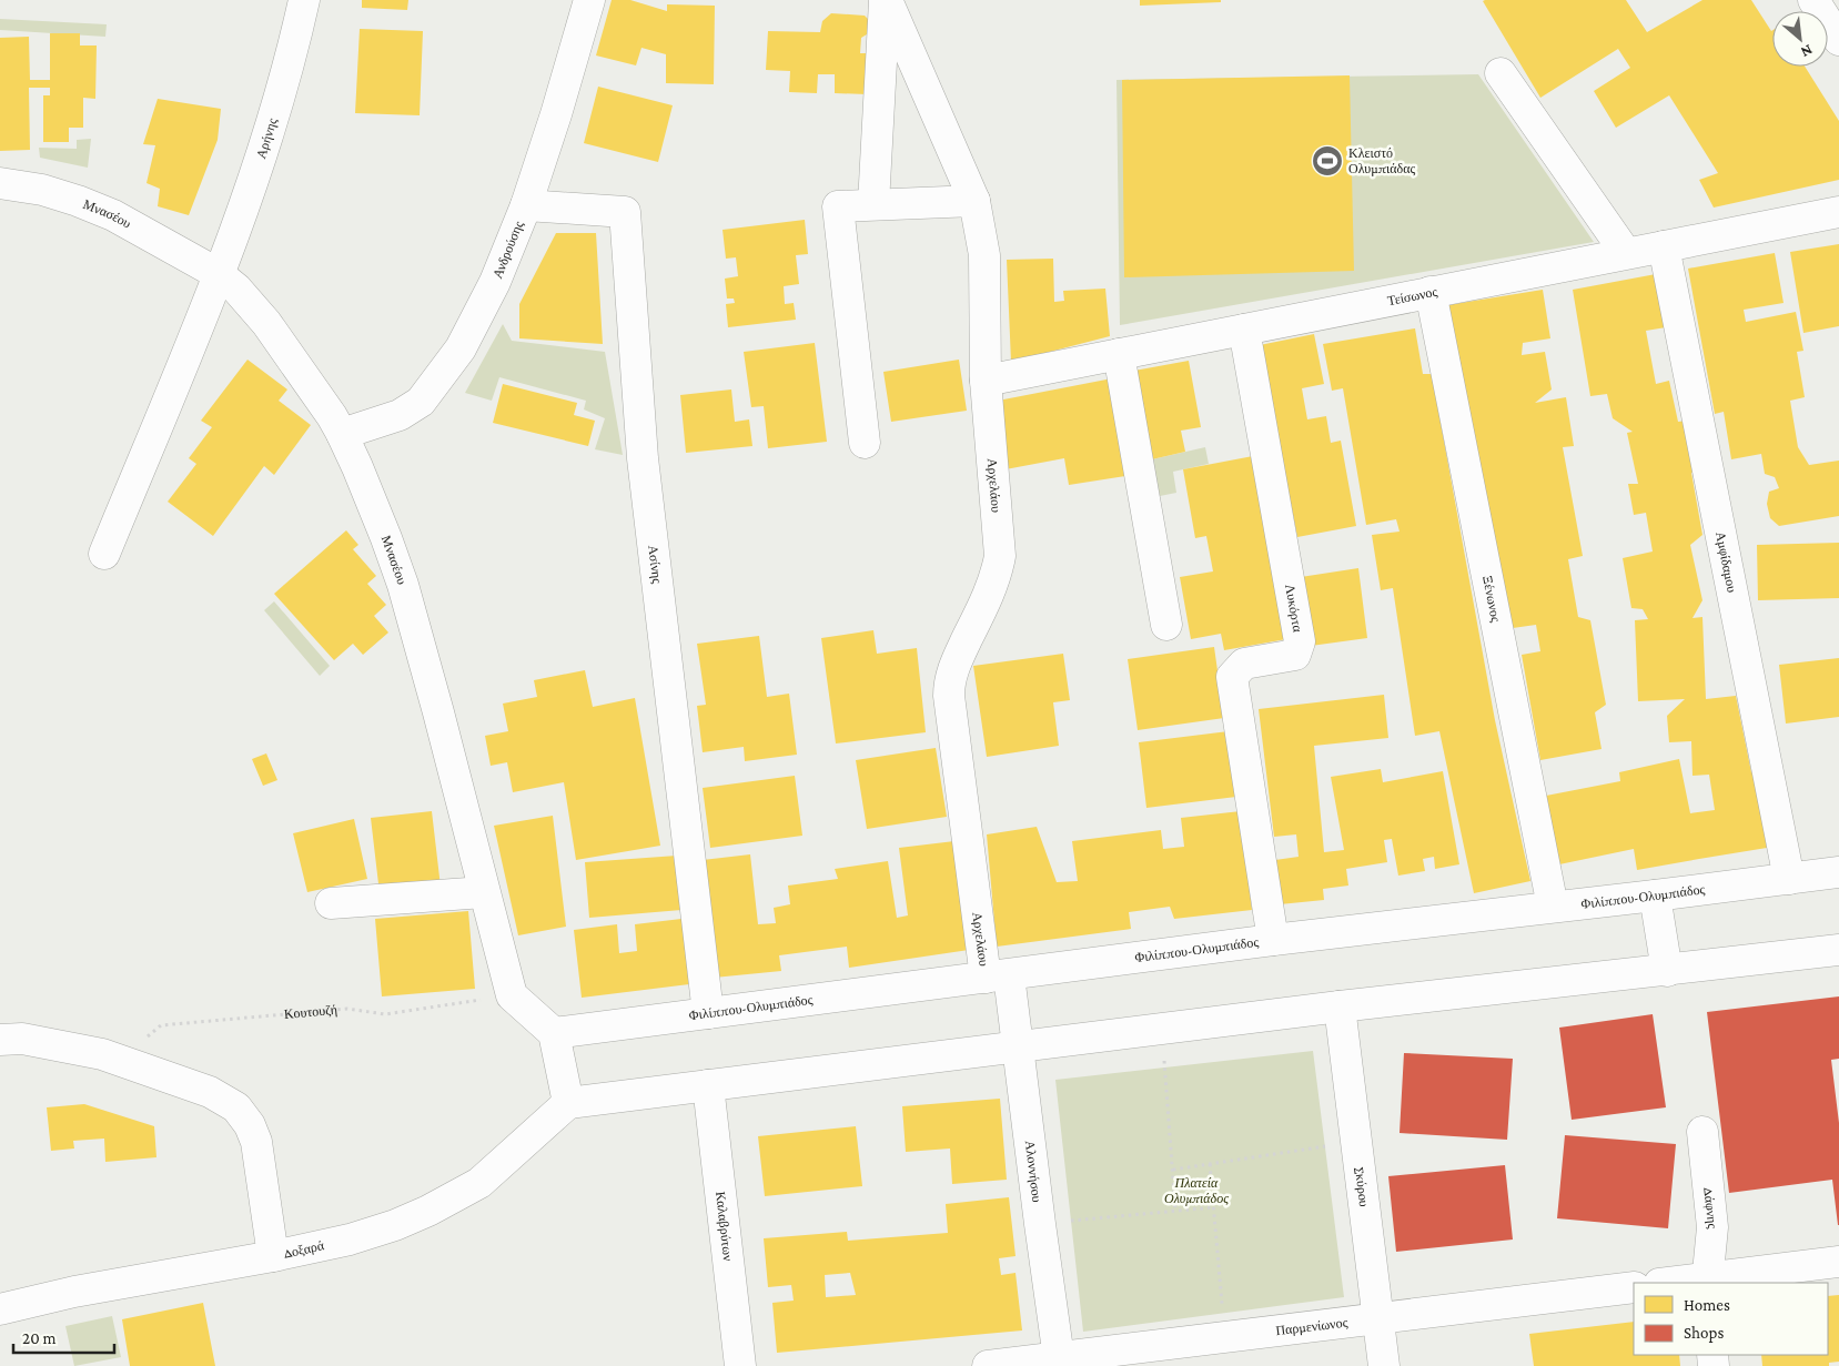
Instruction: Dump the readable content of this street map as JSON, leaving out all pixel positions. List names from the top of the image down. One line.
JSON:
{"streets":{"street":["Αρήνης","Μνασέου","Ανδρούσης","Τείσωνος","Αρχελάου","Αμφίδαμου","Ασίνης","Ξένωνος","Λυκόρτα","Φιλίππου-Ολυμπιάδος","Αλοννήσου","Σκύρου","Δάφνης","Καλαβρύτων","Δοξαρά","Παρμενίωνος"],"path":["Κουτουζή"]},"crossings":[["Αρήνης","Μνασέου"],["Μνασέου","Ανδρούσης"],["Μνασέου","Κουτουζή"],["Ανδρούσης","Ασίνης"],["Τείσωνος","Αρχελάου"],["Τείσωνος","Αμφίδαμου"],["Τείσωνος","Ξένωνος"],["Τείσωνος","Λυκόρτα"],["Αρχελάου","Φιλίππου-Ολυμπιάδος"],["Αρχελάου","Αλοννήσου"],["Αμφίδαμου","Φιλίππου-Ολυμπιάδος"],["Ασίνης","Φιλίππου-Ολυμπιάδος"],["Ξένωνος","Φιλίππου-Ολυμπιάδος"],["Λυκόρτα","Φιλίππου-Ολυμπιάδος"],["Φιλίππου-Ολυμπιάδος","Αλοννήσου"],["Αλοννήσου","Παρμενίωνος"],["Σκύρου","Παρμενίωνος"]],"parks":["Πλατεία Ολυμπιάδος"],"places":{"sports":["Κλειστό Ολυμπιάδας"]},"legend":["Homes","Shops"],"scale_bar":"20 m","north":"bottom right"}
